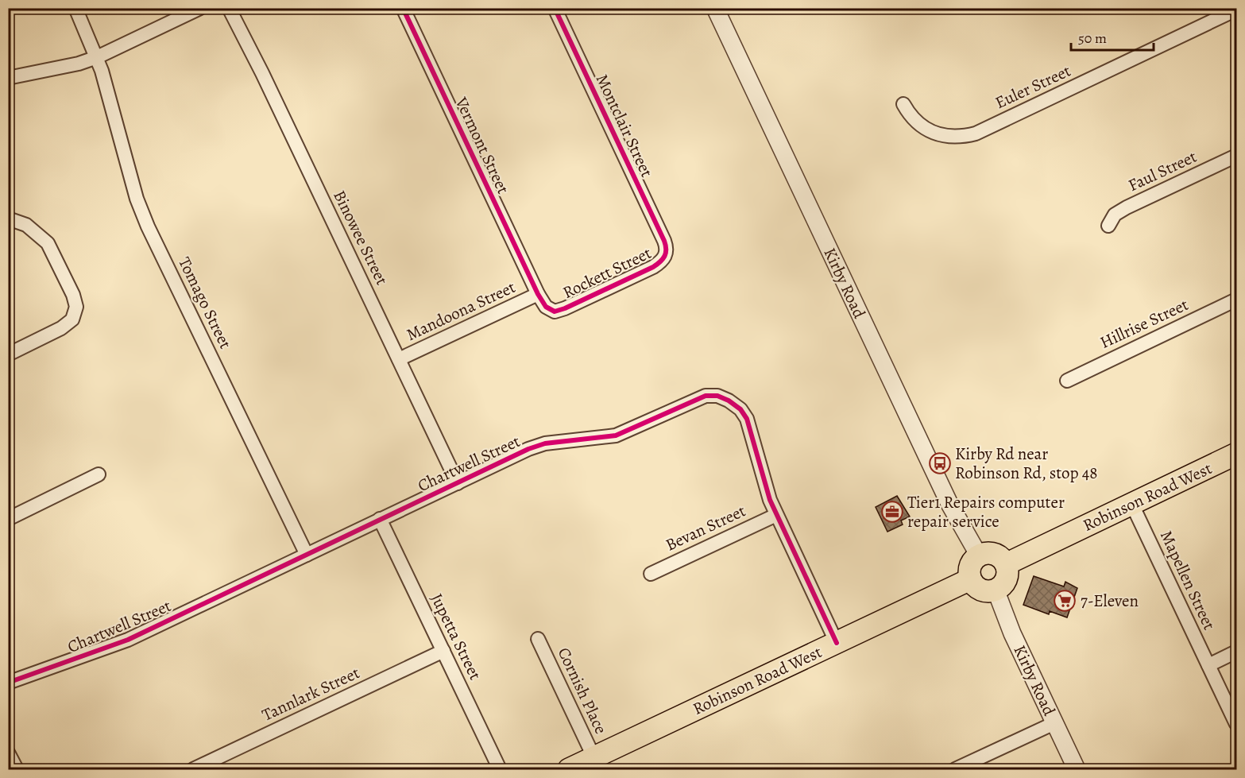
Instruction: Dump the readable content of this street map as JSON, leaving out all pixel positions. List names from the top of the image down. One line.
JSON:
{"streets":{"main road":["Robinson Road West"],"street":["Euler Street","Montclair Street","Vermont Street","Faul Street","Binowee Street","Rockett Street","Kirby Road","Tomago Street","Mandoona Street","Hillrise Street","Chartwell Street","Bevan Street","Mapellen Street","Jupetta Street","Cornish Place","Tannlark Street"]},"crossings":[["Montclair Street","Rockett Street"],["Vermont Street","Rockett Street"],["Vermont Street","Mandoona Street"],["Binowee Street","Mandoona Street"],["Binowee Street","Chartwell Street"],["Rockett Street","Mandoona Street"],["Kirby Road","Robinson Road West"],["Tomago Street","Chartwell Street"],["Chartwell Street","Robinson Road West"],["Chartwell Street","Bevan Street"],["Chartwell Street","Jupetta Street"],["Robinson Road West","Mapellen Street"],["Robinson Road West","Cornish Place"],["Jupetta Street","Tannlark Street"]],"places":{"bus stop":["Kirby Rd near Robinson Rd, stop 48"],"office":["Tier1 Repairs computer repair service"],"supermarket":["7-Eleven"]},"scale_bar":"50 m"}
